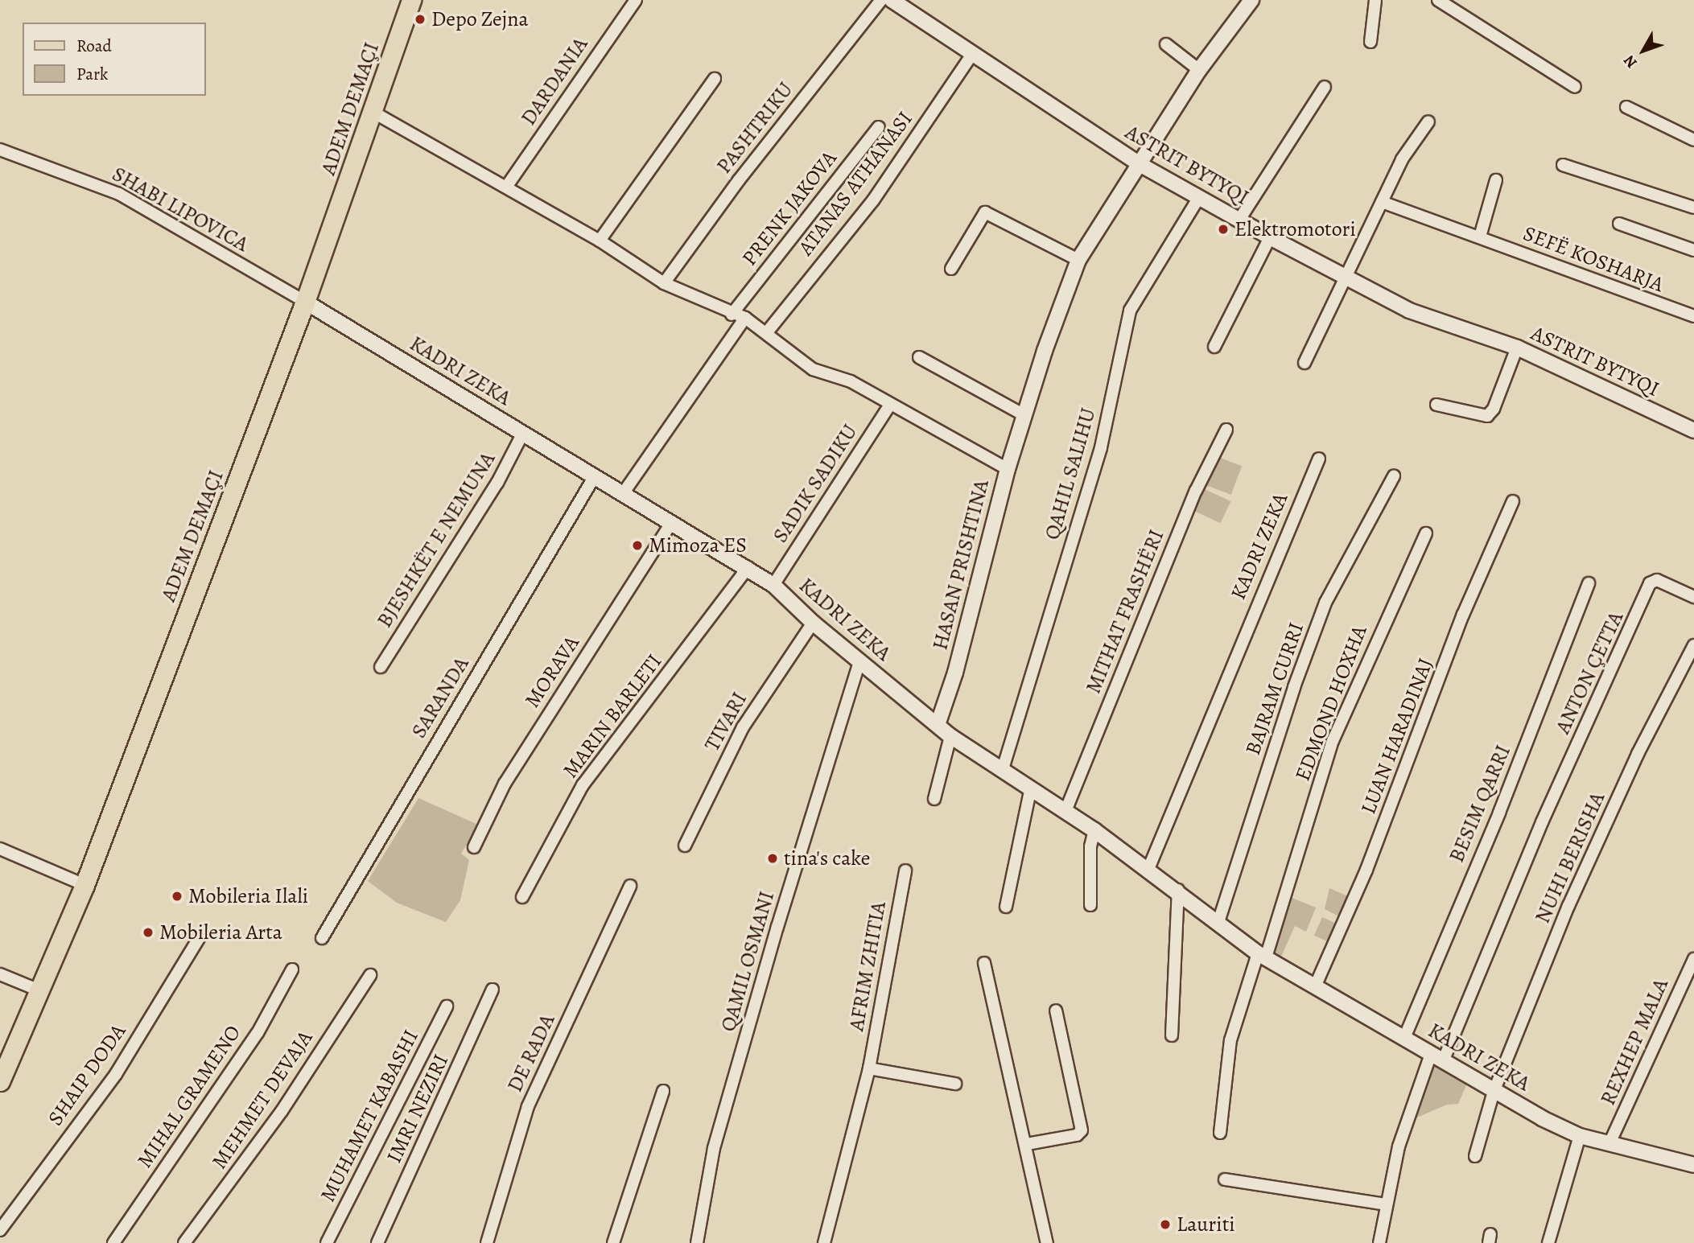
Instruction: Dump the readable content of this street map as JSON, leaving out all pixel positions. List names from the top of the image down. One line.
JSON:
{"streets":{"main road":["ADEM DEMAÇI"],"street":["DARDANIA","PASHTRIKU","ASTRIT BYTYQI","ATANAS ATHANASI","PRENK JAKOVA","SHABI LIPOVICA","SEFË KOSHARJA","KADRI ZEKA","QAHIL SALIHU","SADIK SADIKU","BJESHKËT E NEMUNA","HASAN PRISHTINA","MITHAT FRASHËRI","MORAVA","ANTON ÇETTA","BAJRAM CURRI","SARANDA","EDMOND HOXHA","MARIN BARLETI","TIVARI","LUAN HARADINAJ","BESIM QARRI","NUHI BERISHA","QAMIL OSMANI","AFRIM ZHITIA","REXHEP MALA","DE RADA","SHAIP DODA","MIHAL GRAMENO","MEHMET DEVAJA","IMRI NEZIRI","MUHAMET KABASHI"]},"crossings":[["ADEM DEMAÇI","SHABI LIPOVICA"],["ADEM DEMAÇI","KADRI ZEKA"],["ASTRIT BYTYQI","ATANAS ATHANASI"],["ASTRIT BYTYQI","QAHIL SALIHU"],["ASTRIT BYTYQI","HASAN PRISHTINA"],["SHABI LIPOVICA","KADRI ZEKA"],["KADRI ZEKA","QAHIL SALIHU"],["KADRI ZEKA","SADIK SADIKU"],["KADRI ZEKA","BJESHKËT E NEMUNA"],["KADRI ZEKA","HASAN PRISHTINA"],["KADRI ZEKA","MITHAT FRASHËRI"],["KADRI ZEKA","MORAVA"],["KADRI ZEKA","ANTON ÇETTA"],["KADRI ZEKA","BAJRAM CURRI"],["KADRI ZEKA","SARANDA"],["KADRI ZEKA","EDMOND HOXHA"],["KADRI ZEKA","MARIN BARLETI"],["KADRI ZEKA","TIVARI"],["KADRI ZEKA","LUAN HARADINAJ"],["KADRI ZEKA","BESIM QARRI"],["KADRI ZEKA","NUHI BERISHA"],["KADRI ZEKA","QAMIL OSMANI"],["KADRI ZEKA","REXHEP MALA"]],"places":["Depo Zejna","Elektromotori","Mimoza ES","tina's cake","Mobileria Ilali","Mobileria Arta","Lauriti"],"legend":["Road","Park"],"north":"bottom left"}
